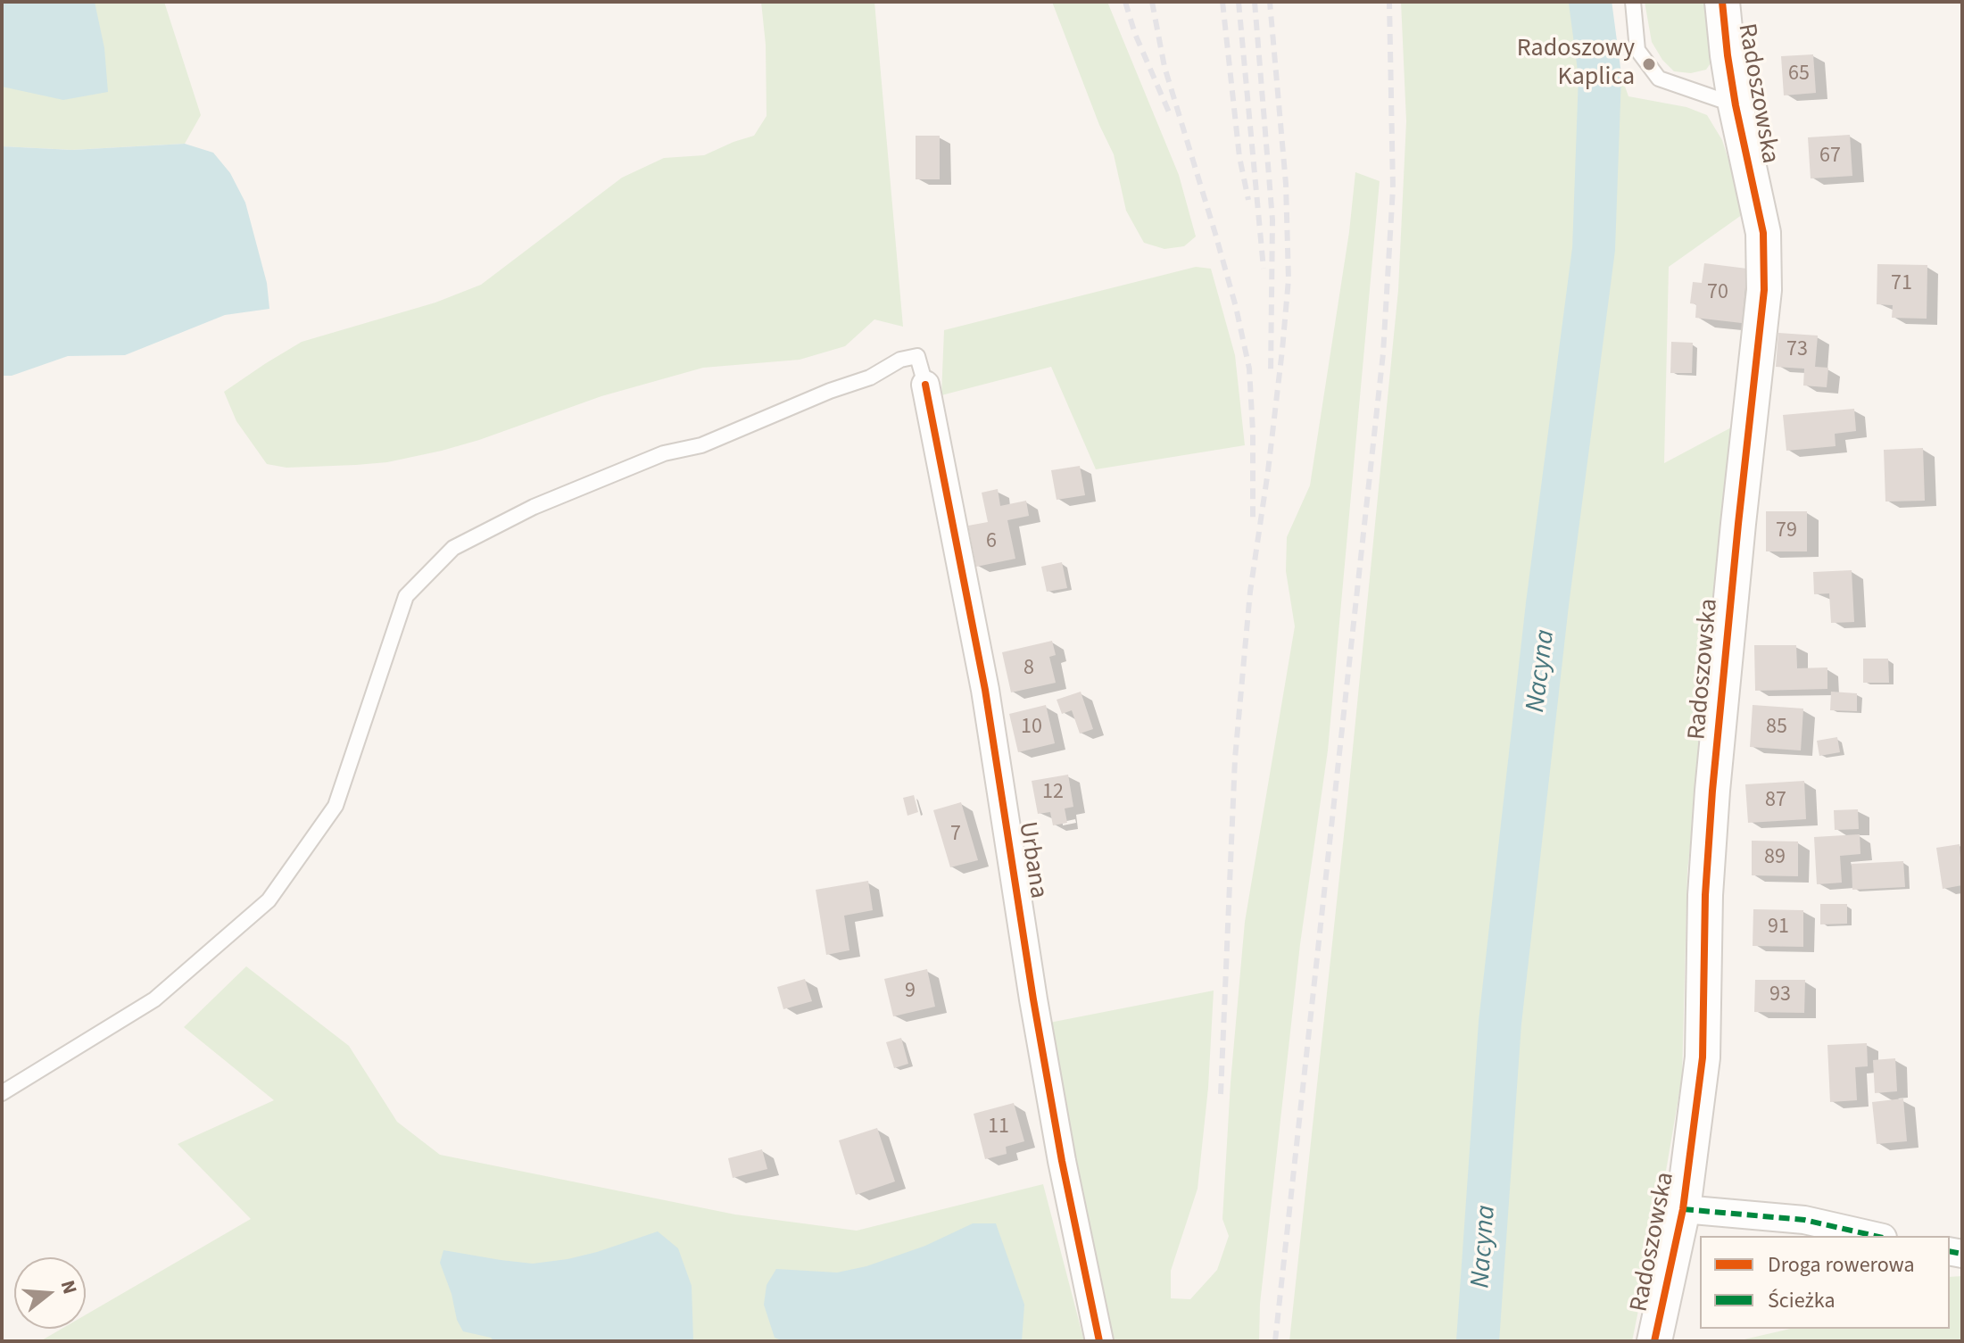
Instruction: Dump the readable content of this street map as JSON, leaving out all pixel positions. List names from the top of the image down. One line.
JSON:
{"streets":{"street":["Radoszowska","Urbana"]},"water":["Nacyna"],"places":["Radoszowy Kaplica"],"house_numbers":["65","67","71","70","73","79","6","8","10","85","12","87","7","89","91","9","93","11"],"legend":["Droga rowerowa","Ścieżka"],"north":"right"}
